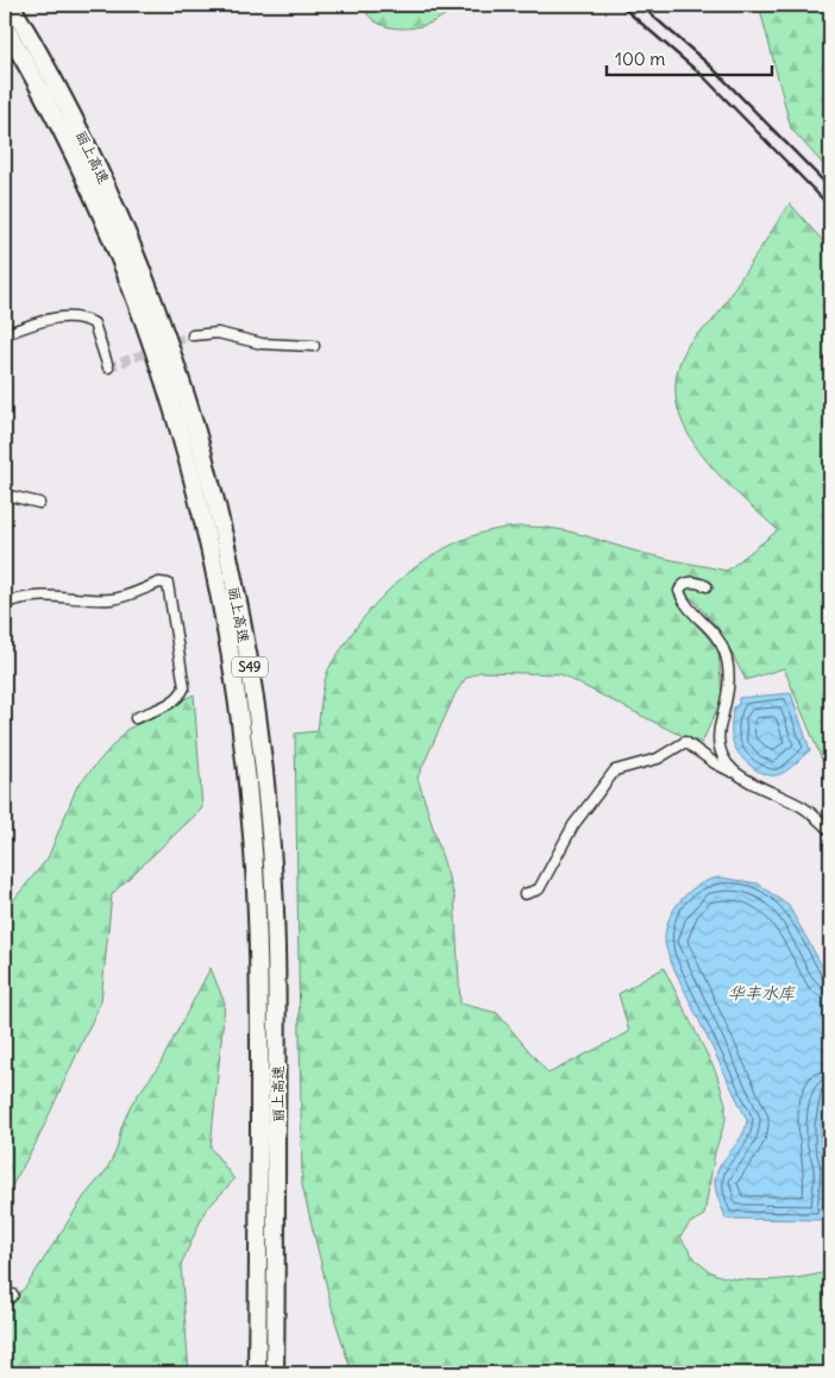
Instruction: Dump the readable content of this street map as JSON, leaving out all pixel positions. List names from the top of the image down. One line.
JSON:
{"streets":{"highway":["丽上高速","S49"]},"water":["华丰水库"],"scale_bar":"100 m"}
